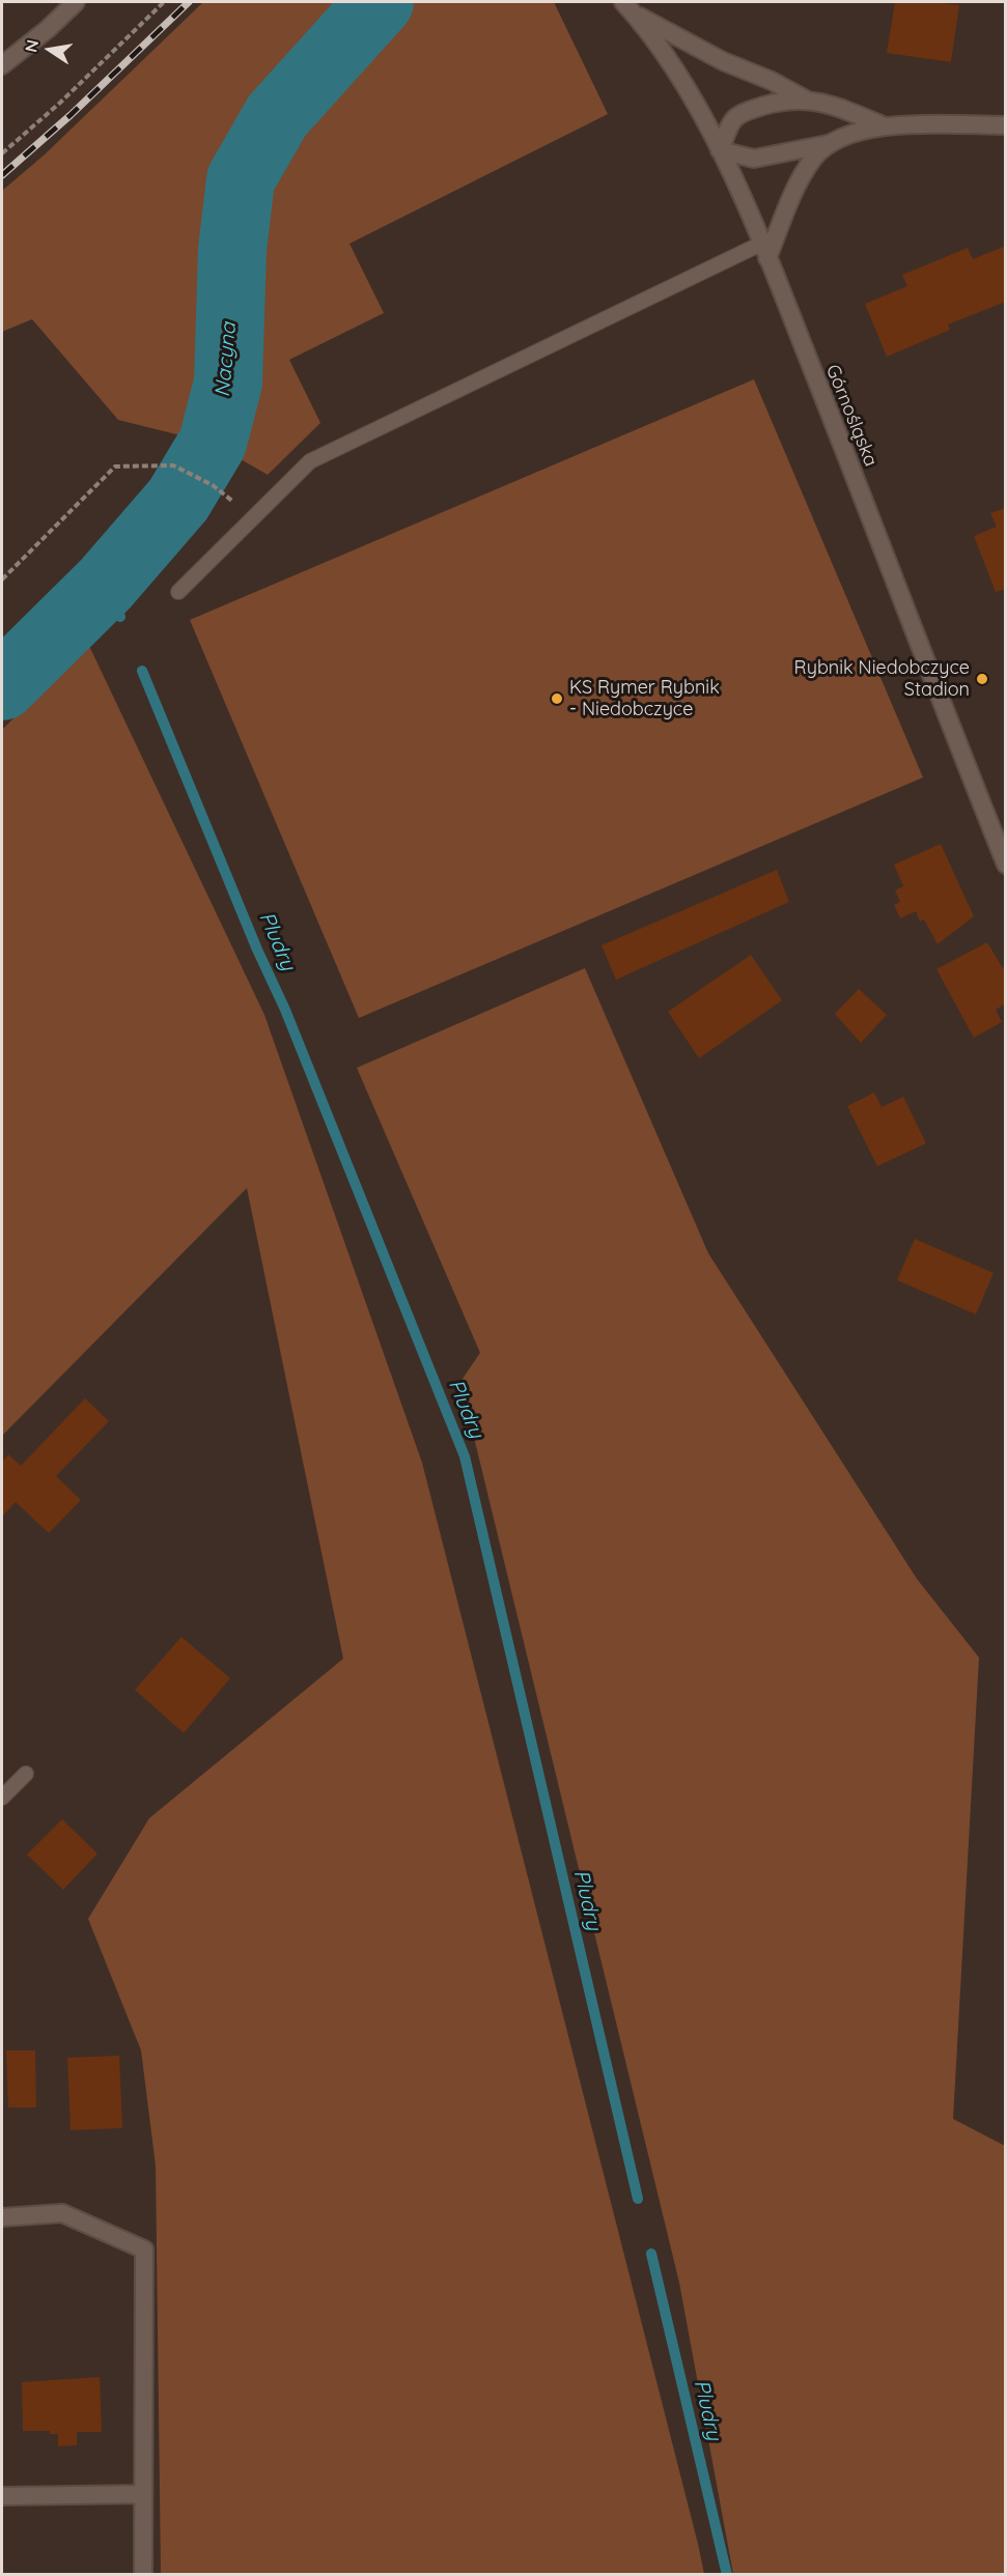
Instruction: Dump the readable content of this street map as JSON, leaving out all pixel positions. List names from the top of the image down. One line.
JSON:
{"streets":{"street":["Górnośląska"]},"water":["Nacyna","Pludry"],"places":["Rybnik Niedobczyce Stadion","KS Rymer Rybnik - Niedobczyce"],"north":"left"}
